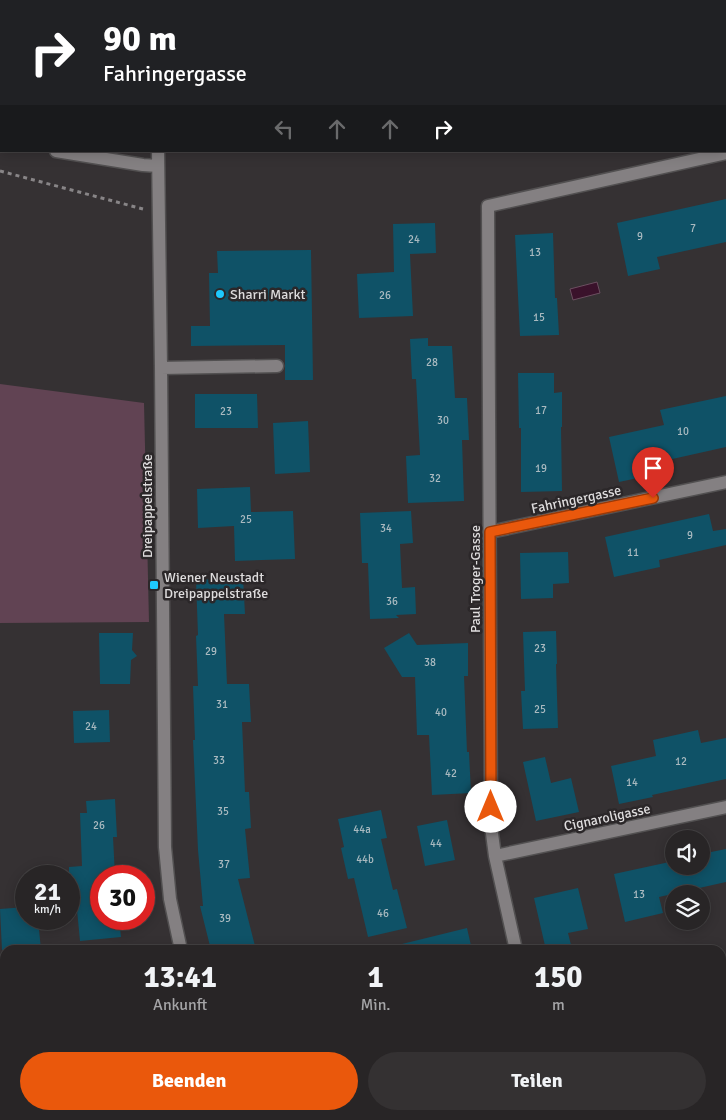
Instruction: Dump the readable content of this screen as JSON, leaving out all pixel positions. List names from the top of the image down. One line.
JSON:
{"streets":{"street":["Fahringergasse","Dreipappelstraße","Paul Troger-Gasse","Cignaroligasse"]},"crossings":[["Fahringergasse","Paul Troger-Gasse"],["Paul Troger-Gasse","Cignaroligasse"]],"places":{"other":["Sharri Markt"],"transit":["Wiener Neustadt Dreipappelstraße"]},"house_numbers":["7","9","24","13","26","15","28","17","23","30","10","19","32","25","34","9","11","36","23","29","38","31","25","40","24","33","12","42","14","35","26","44a","44","44b","37","13","46","39"],"page":{"turn":["90 m","Fahringergasse"],"speed":"21 km/h","limit":"30","eta":["13:41","Ankunft","1","Min.","150","m"],"buttons":["Beenden","Teilen"]}}
